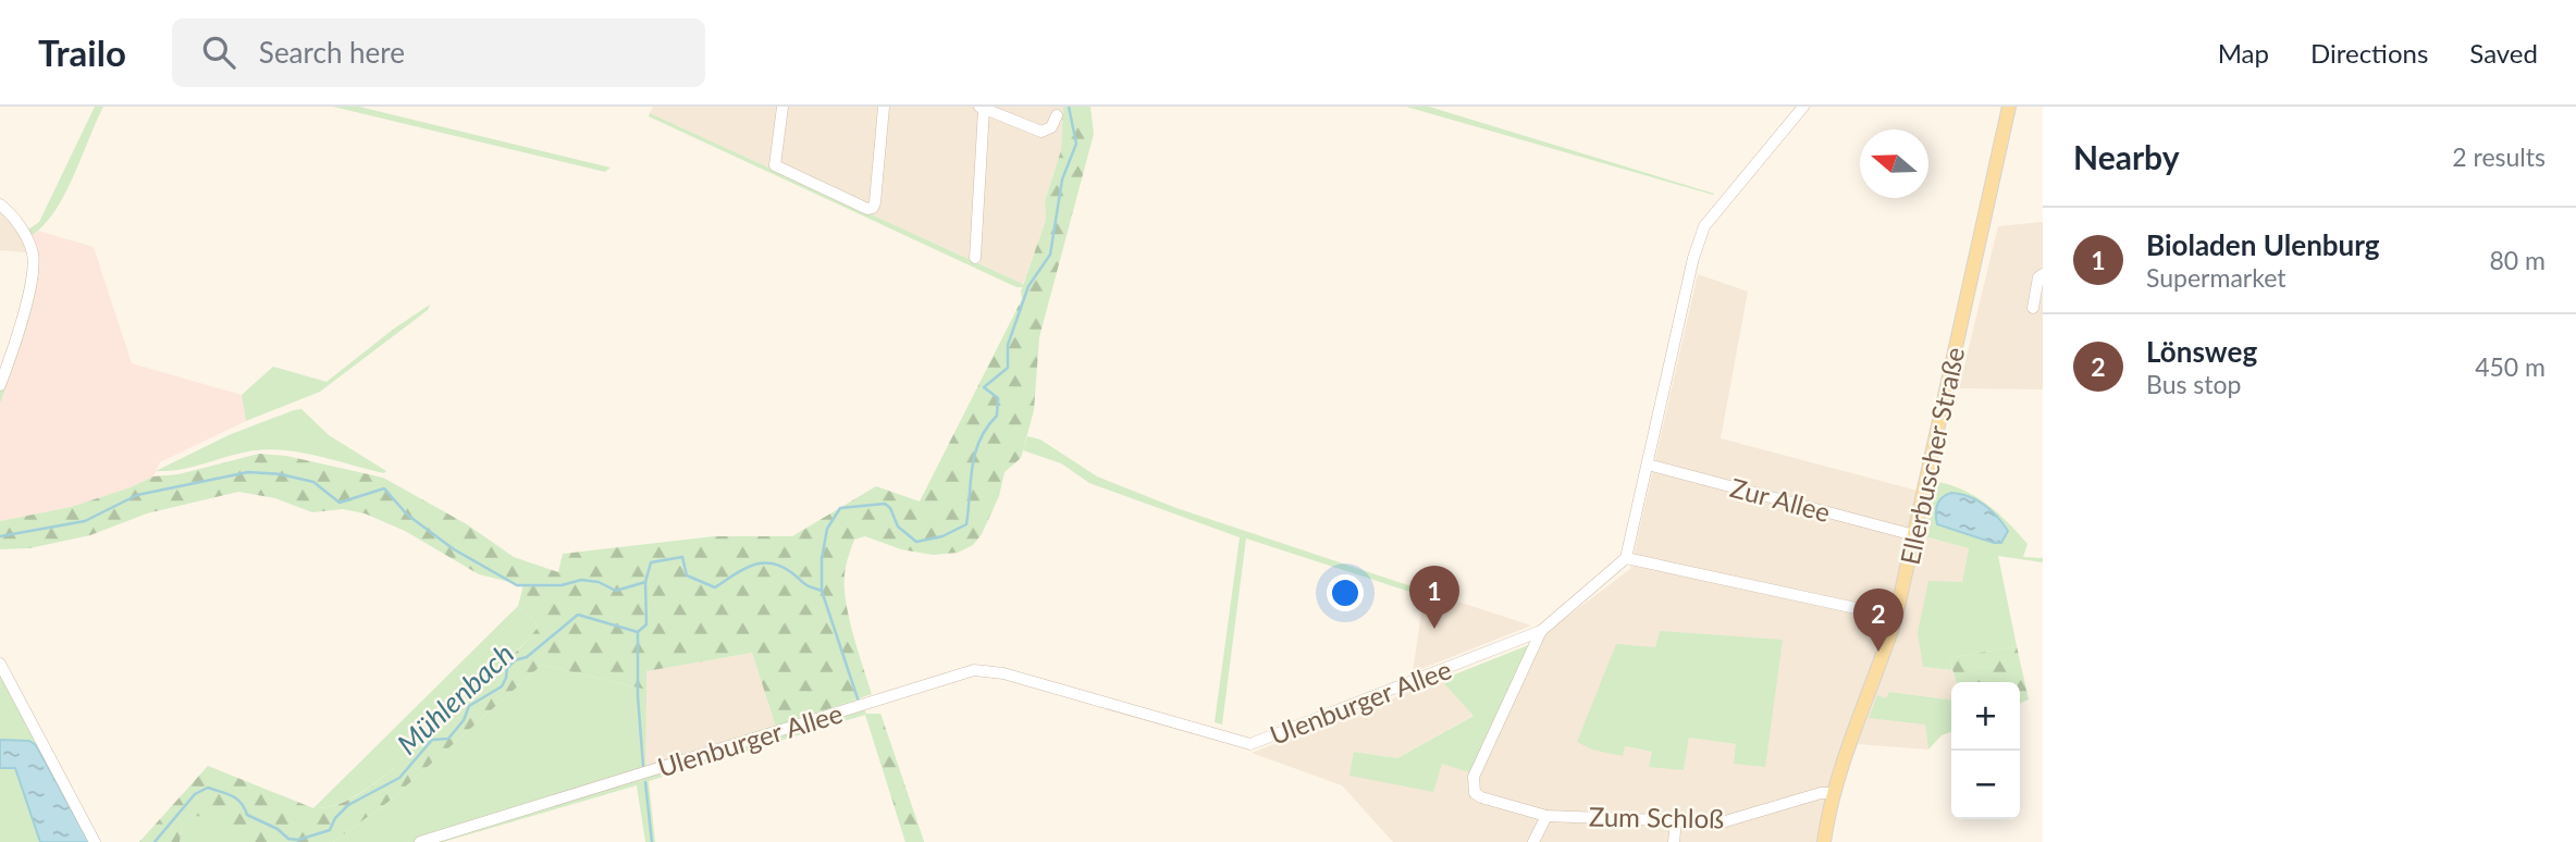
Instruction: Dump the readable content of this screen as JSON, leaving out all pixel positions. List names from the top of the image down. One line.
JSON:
{"streets":{"main road":["Ellerbuscher Straße"],"street":["Zur Allee","Ulenburger Allee","Zum Schloß"]},"crossings":[["Ellerbuscher Straße","Zur Allee"],["Ellerbuscher Straße","Zum Schloß"],["Ulenburger Allee","Zum Schloß"]],"water":["Mühlenbach"],"north":"left","page":{"header":"Trailo","search":"Search here","nav":["Map","Directions","Saved"],"heading":["Nearby","2 results"],"list":[{"mark":"1","name":"Bioladen Ulenburg","note":"Supermarket","value":"80 m"},{"mark":"2","name":"Lönsweg","note":"Bus stop","value":"450 m"}],"pins":["1","2"],"map_buttons":["+","−"]}}
